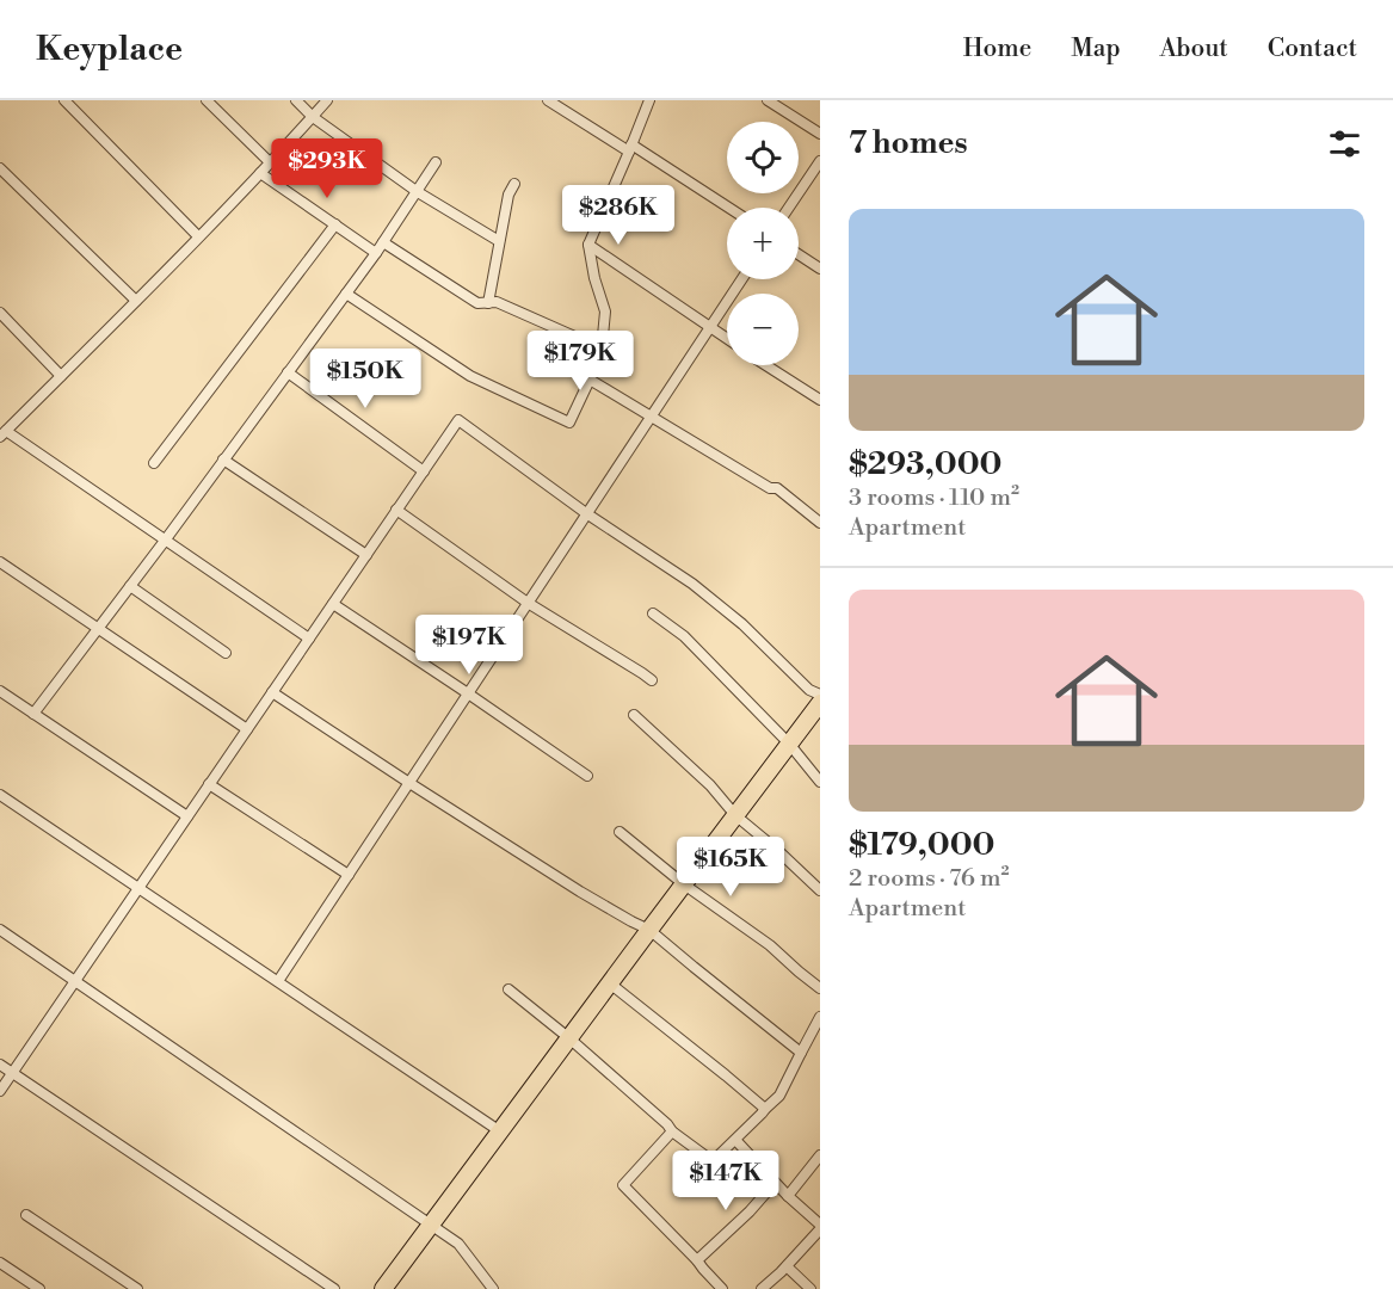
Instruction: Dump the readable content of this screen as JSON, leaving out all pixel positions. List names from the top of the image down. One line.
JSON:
{"page":{"header":"Keyplace","nav":["Home","Map","About","Contact"],"heading":"7 homes","map_buttons":["+","−"],"price":["$293K","$286K","$179K","$150K","$197K","$165K","$147K"],"list":[{"name":"$293,000","note":"3 rooms · 110 m² · Apartment"},{"name":"$179,000","note":"2 rooms · 76 m² · Apartment"}]}}
